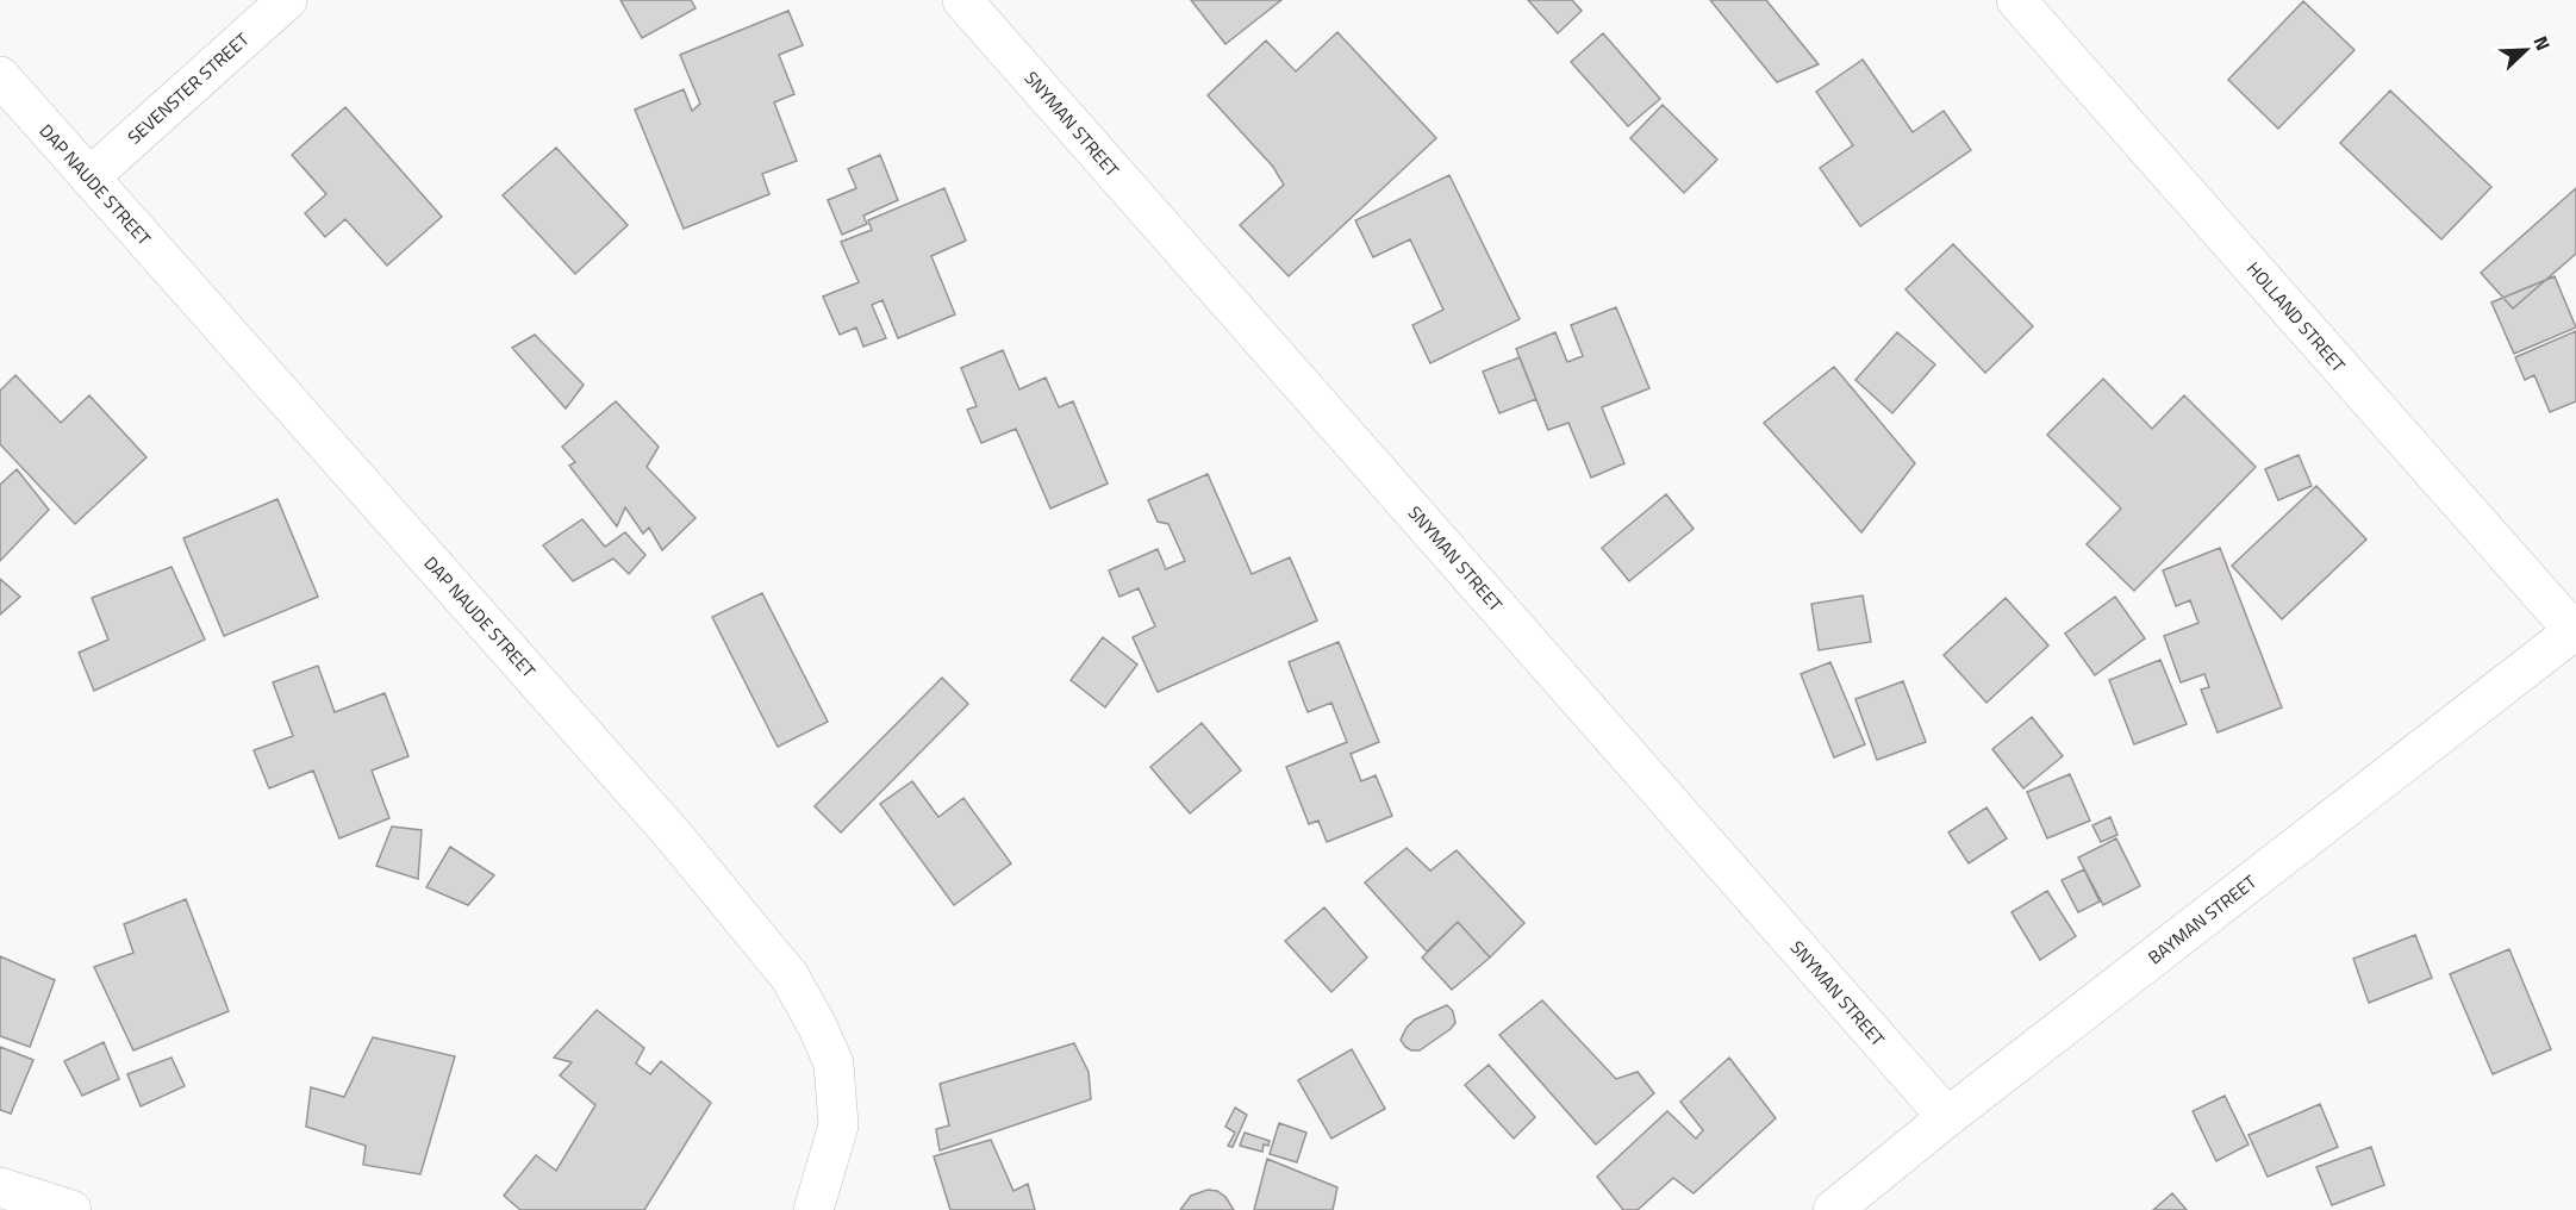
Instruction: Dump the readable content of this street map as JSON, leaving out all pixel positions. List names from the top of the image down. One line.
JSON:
{"streets":{"street":["SEVENSTER STREET","SNYMAN STREET","DAP NAUDE STREET","HOLLAND STREET","BAYMAN STREET"]},"crossings":[["SEVENSTER STREET","DAP NAUDE STREET"],["SNYMAN STREET","BAYMAN STREET"],["HOLLAND STREET","BAYMAN STREET"]],"north":"top right"}
